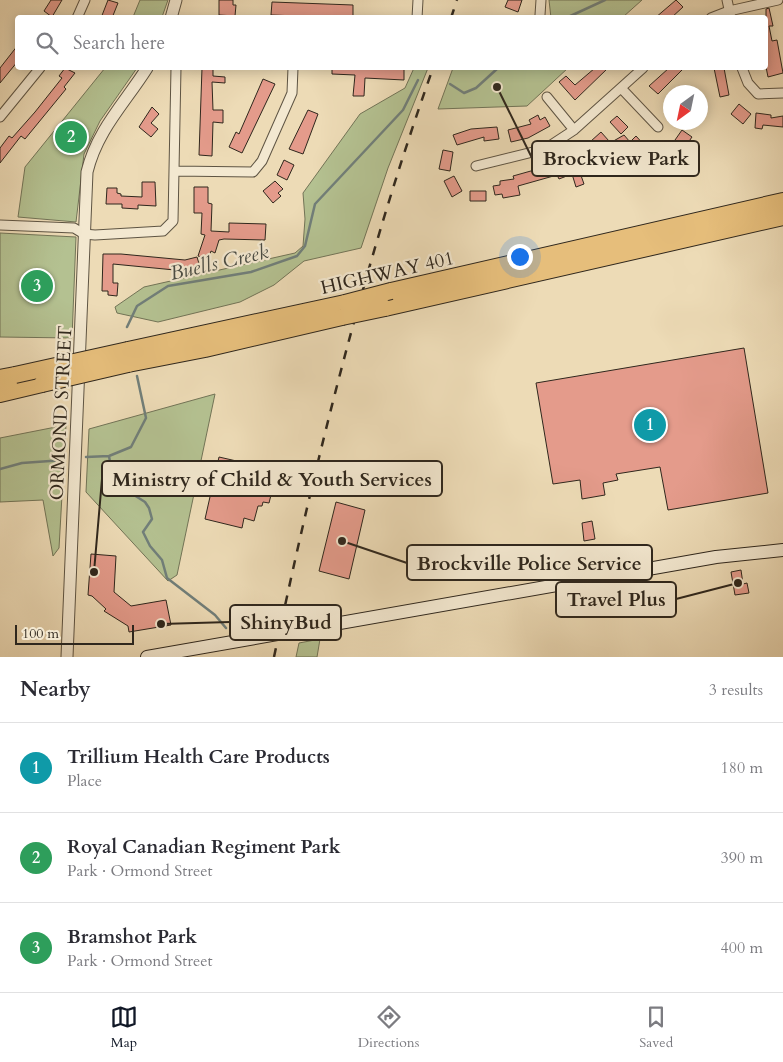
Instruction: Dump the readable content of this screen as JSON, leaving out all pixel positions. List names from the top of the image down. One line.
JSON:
{"streets":{"highway":["HIGHWAY 401"],"street":["ORMOND STREET"]},"water":["Buells Creek"],"places":["Brockview Park","Brockville Police Service","Ministry of Child & Youth Services","Travel Plus","ShinyBud"],"scale_bar":"100 m","north":"bottom left","page":{"search":"Search here","pins":["2","3","1"],"scale":"100 m","heading":["Nearby","3 results"],"list":[{"mark":"1","name":"Trillium Health Care Products","note":"Place","value":"180 m"},{"mark":"2","name":"Royal Canadian Regiment Park","note":"Park · Ormond Street","value":"390 m"},{"mark":"3","name":"Bramshot Park","note":"Park · Ormond Street","value":"400 m"}],"nav":["Map","Directions","Saved"]}}
